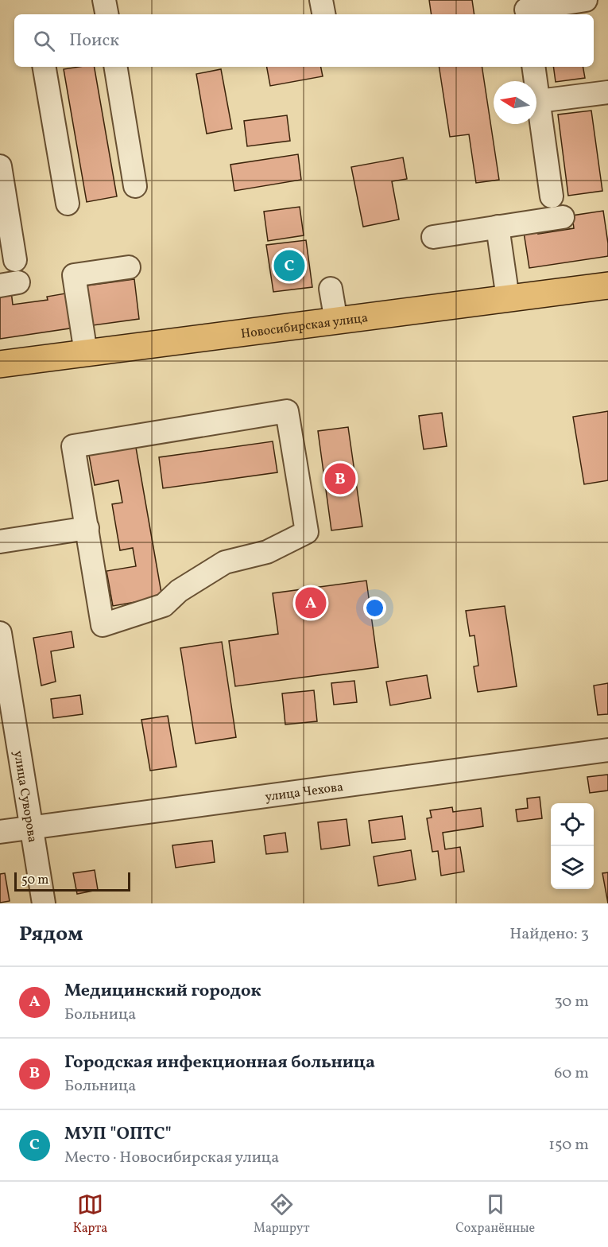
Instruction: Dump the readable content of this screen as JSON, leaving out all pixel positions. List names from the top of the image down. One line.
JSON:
{"streets":{"main road":["Новосибирская улица"],"street":["улица Чехова","улица Суворова"]},"crossings":[["улица Чехова","улица Суворова"]],"scale_bar":"50 m","north":"left","page":{"search":"Поиск","pins":["C","B","A"],"scale":"50 m","heading":["Рядом","Найдено: 3"],"list":[{"mark":"A","name":"Медицинский городок","note":"Больница","value":"30 m"},{"mark":"B","name":"Городская инфекционная больница","note":"Больница","value":"60 m"},{"mark":"C","name":"МУП \"ОПТС\"","note":"Место · Новосибирская улица","value":"150 m"}],"nav":["Карта","Маршрут","Сохранённые"]}}
